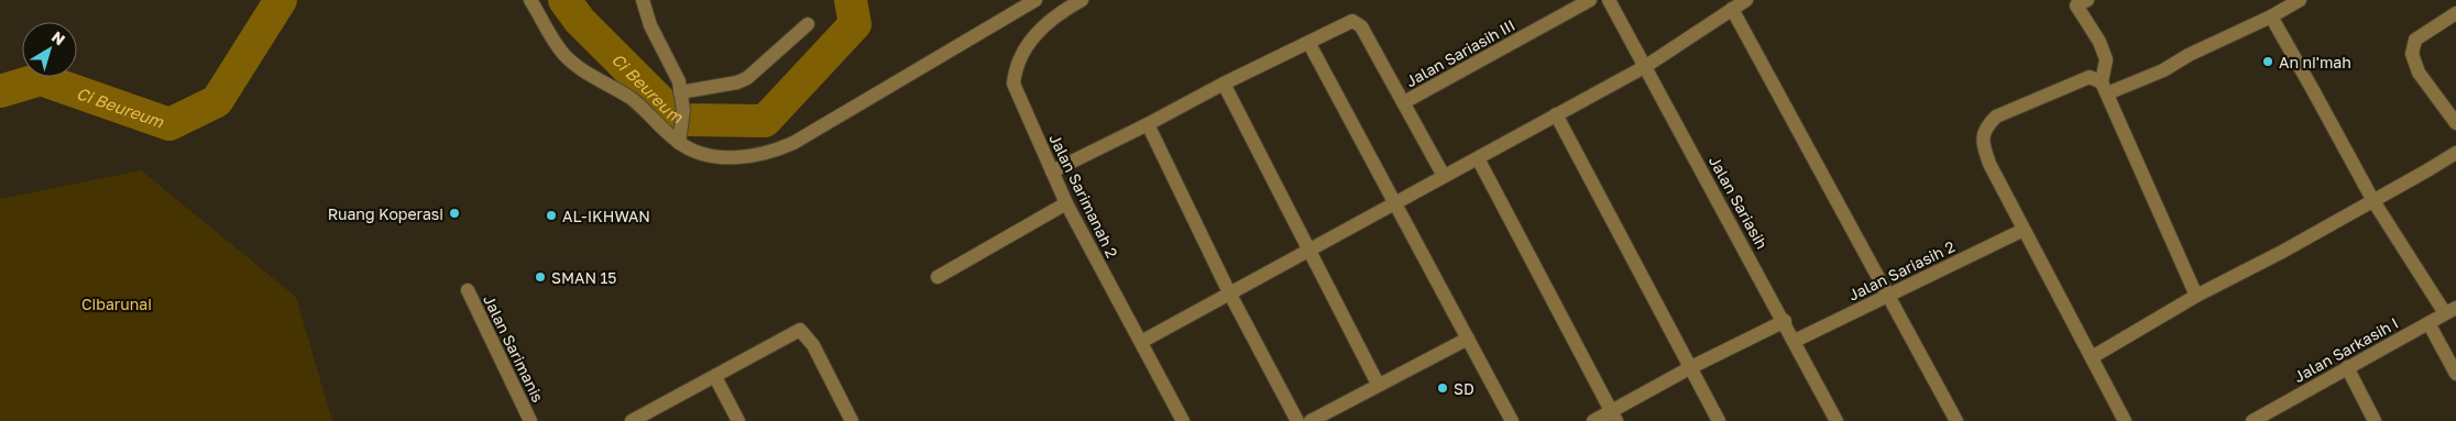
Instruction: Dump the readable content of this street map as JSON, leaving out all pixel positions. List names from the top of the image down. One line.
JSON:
{"streets":{"street":["Jalan Sariasih III","Jalan Sarimanah 2","Jalan Sariasih","Jalan Sariasih 2","Jalan Sarimanis","Jalan Sarkasih I"]},"crossings":[["Jalan Sariasih","Jalan Sariasih 2"]],"water":["Ci Beureum"],"parks":["Cibarunai"],"places":["An ni'mah","Ruang Koperasi","AL-IKHWAN","SMAN 15","SD"],"north":"top right"}
